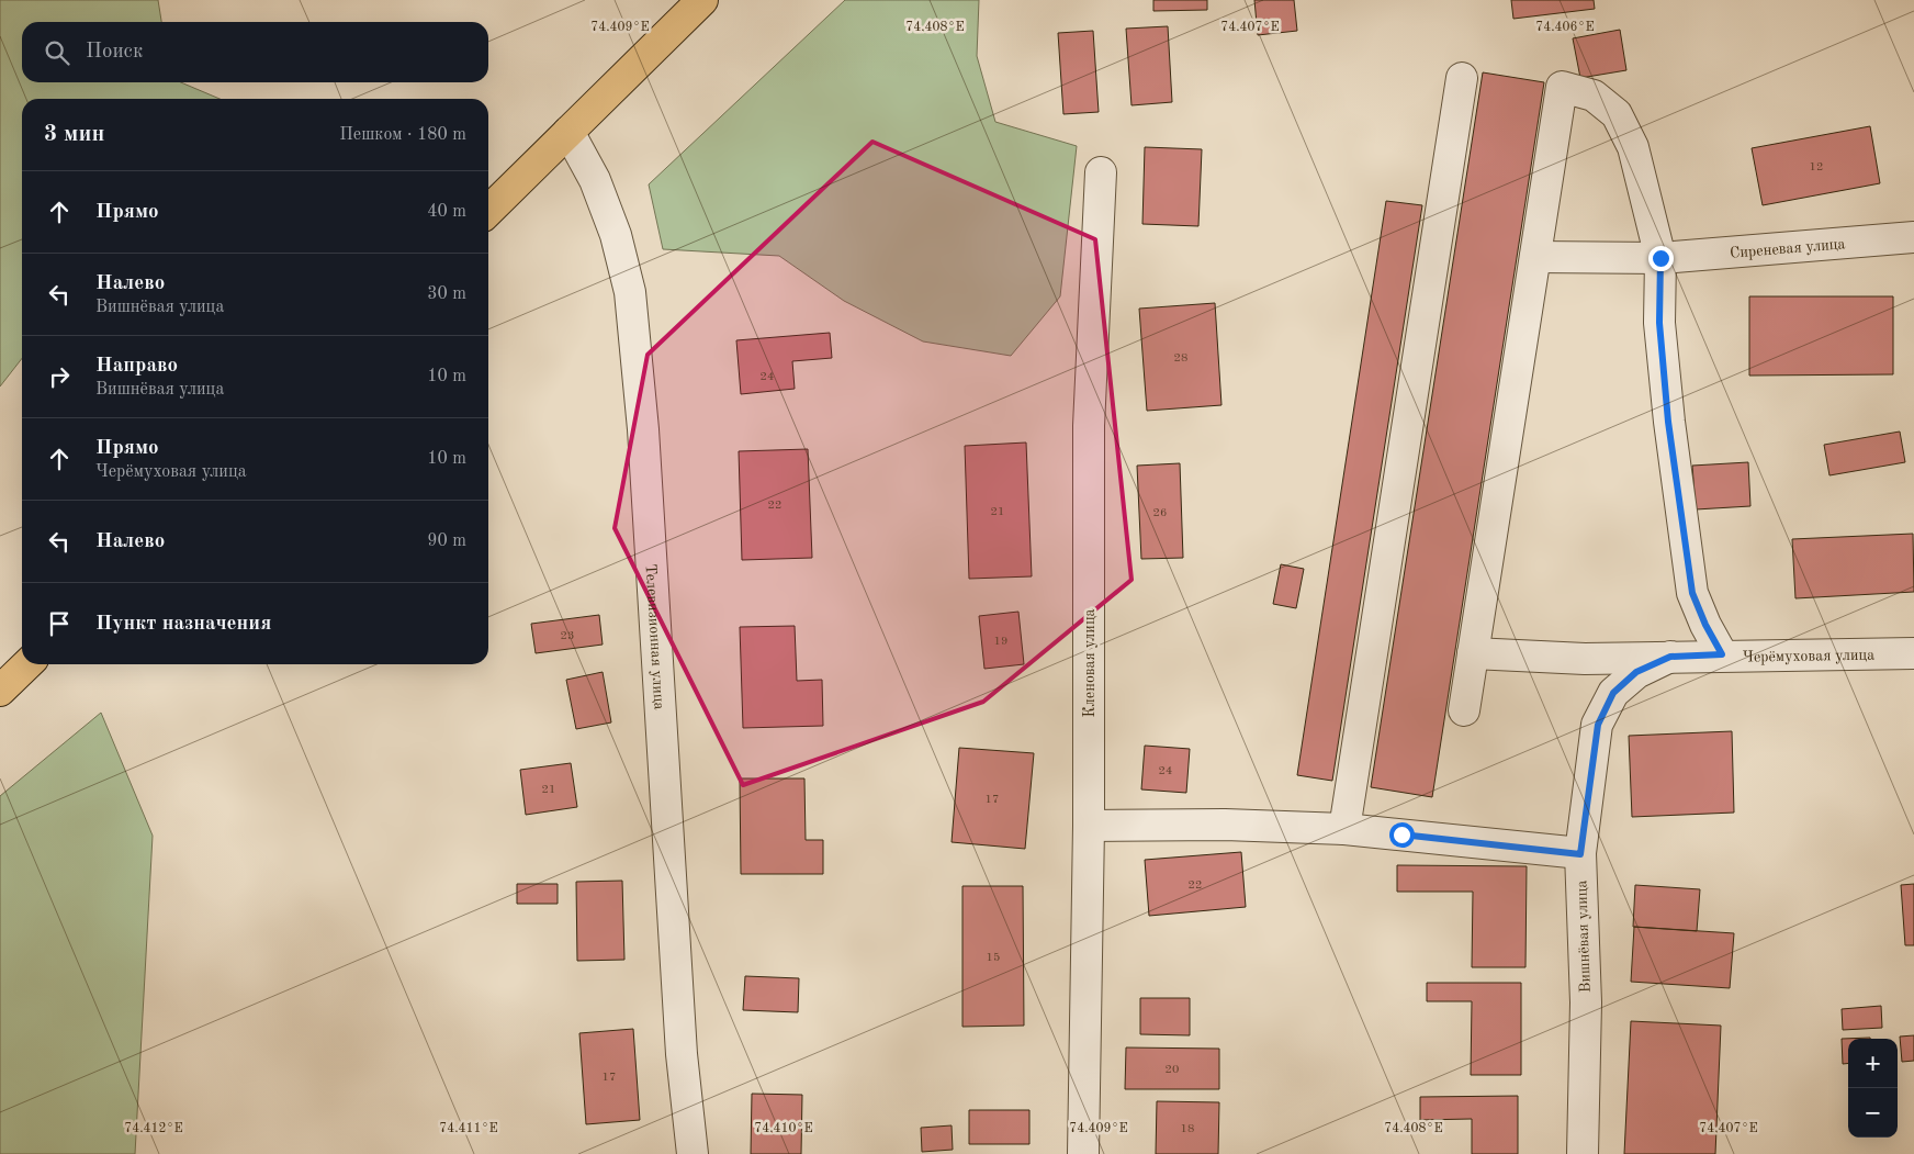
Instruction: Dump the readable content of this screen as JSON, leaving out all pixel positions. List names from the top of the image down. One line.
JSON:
{"streets":{"street":["Сиреневая улица","Телевизионная улица","Черёмуховая улица","Кленовая улица","Вишнёвая улица"]},"crossings":[["Черёмуховая улица","Вишнёвая улица"]],"house_numbers":["12","28","24","22","21","26","23","19","24","21","17","22","15","20","17","18"],"page":{"search":"Поиск","heading":["3 мин","Пешком · 180 m"],"list":[["Прямо","40 m"],["Налево","Вишнёвая улица","30 m"],["Направо","Вишнёвая улица","10 m"],["Прямо","Черёмуховая улица","10 m"],["Налево","90 m"],"Пункт назначения"],"map_buttons":["+","−"]},"coordinates":["74.409°E","74.408°E","74.407°E","74.406°E","74.412°E","74.411°E","74.410°E"]}
